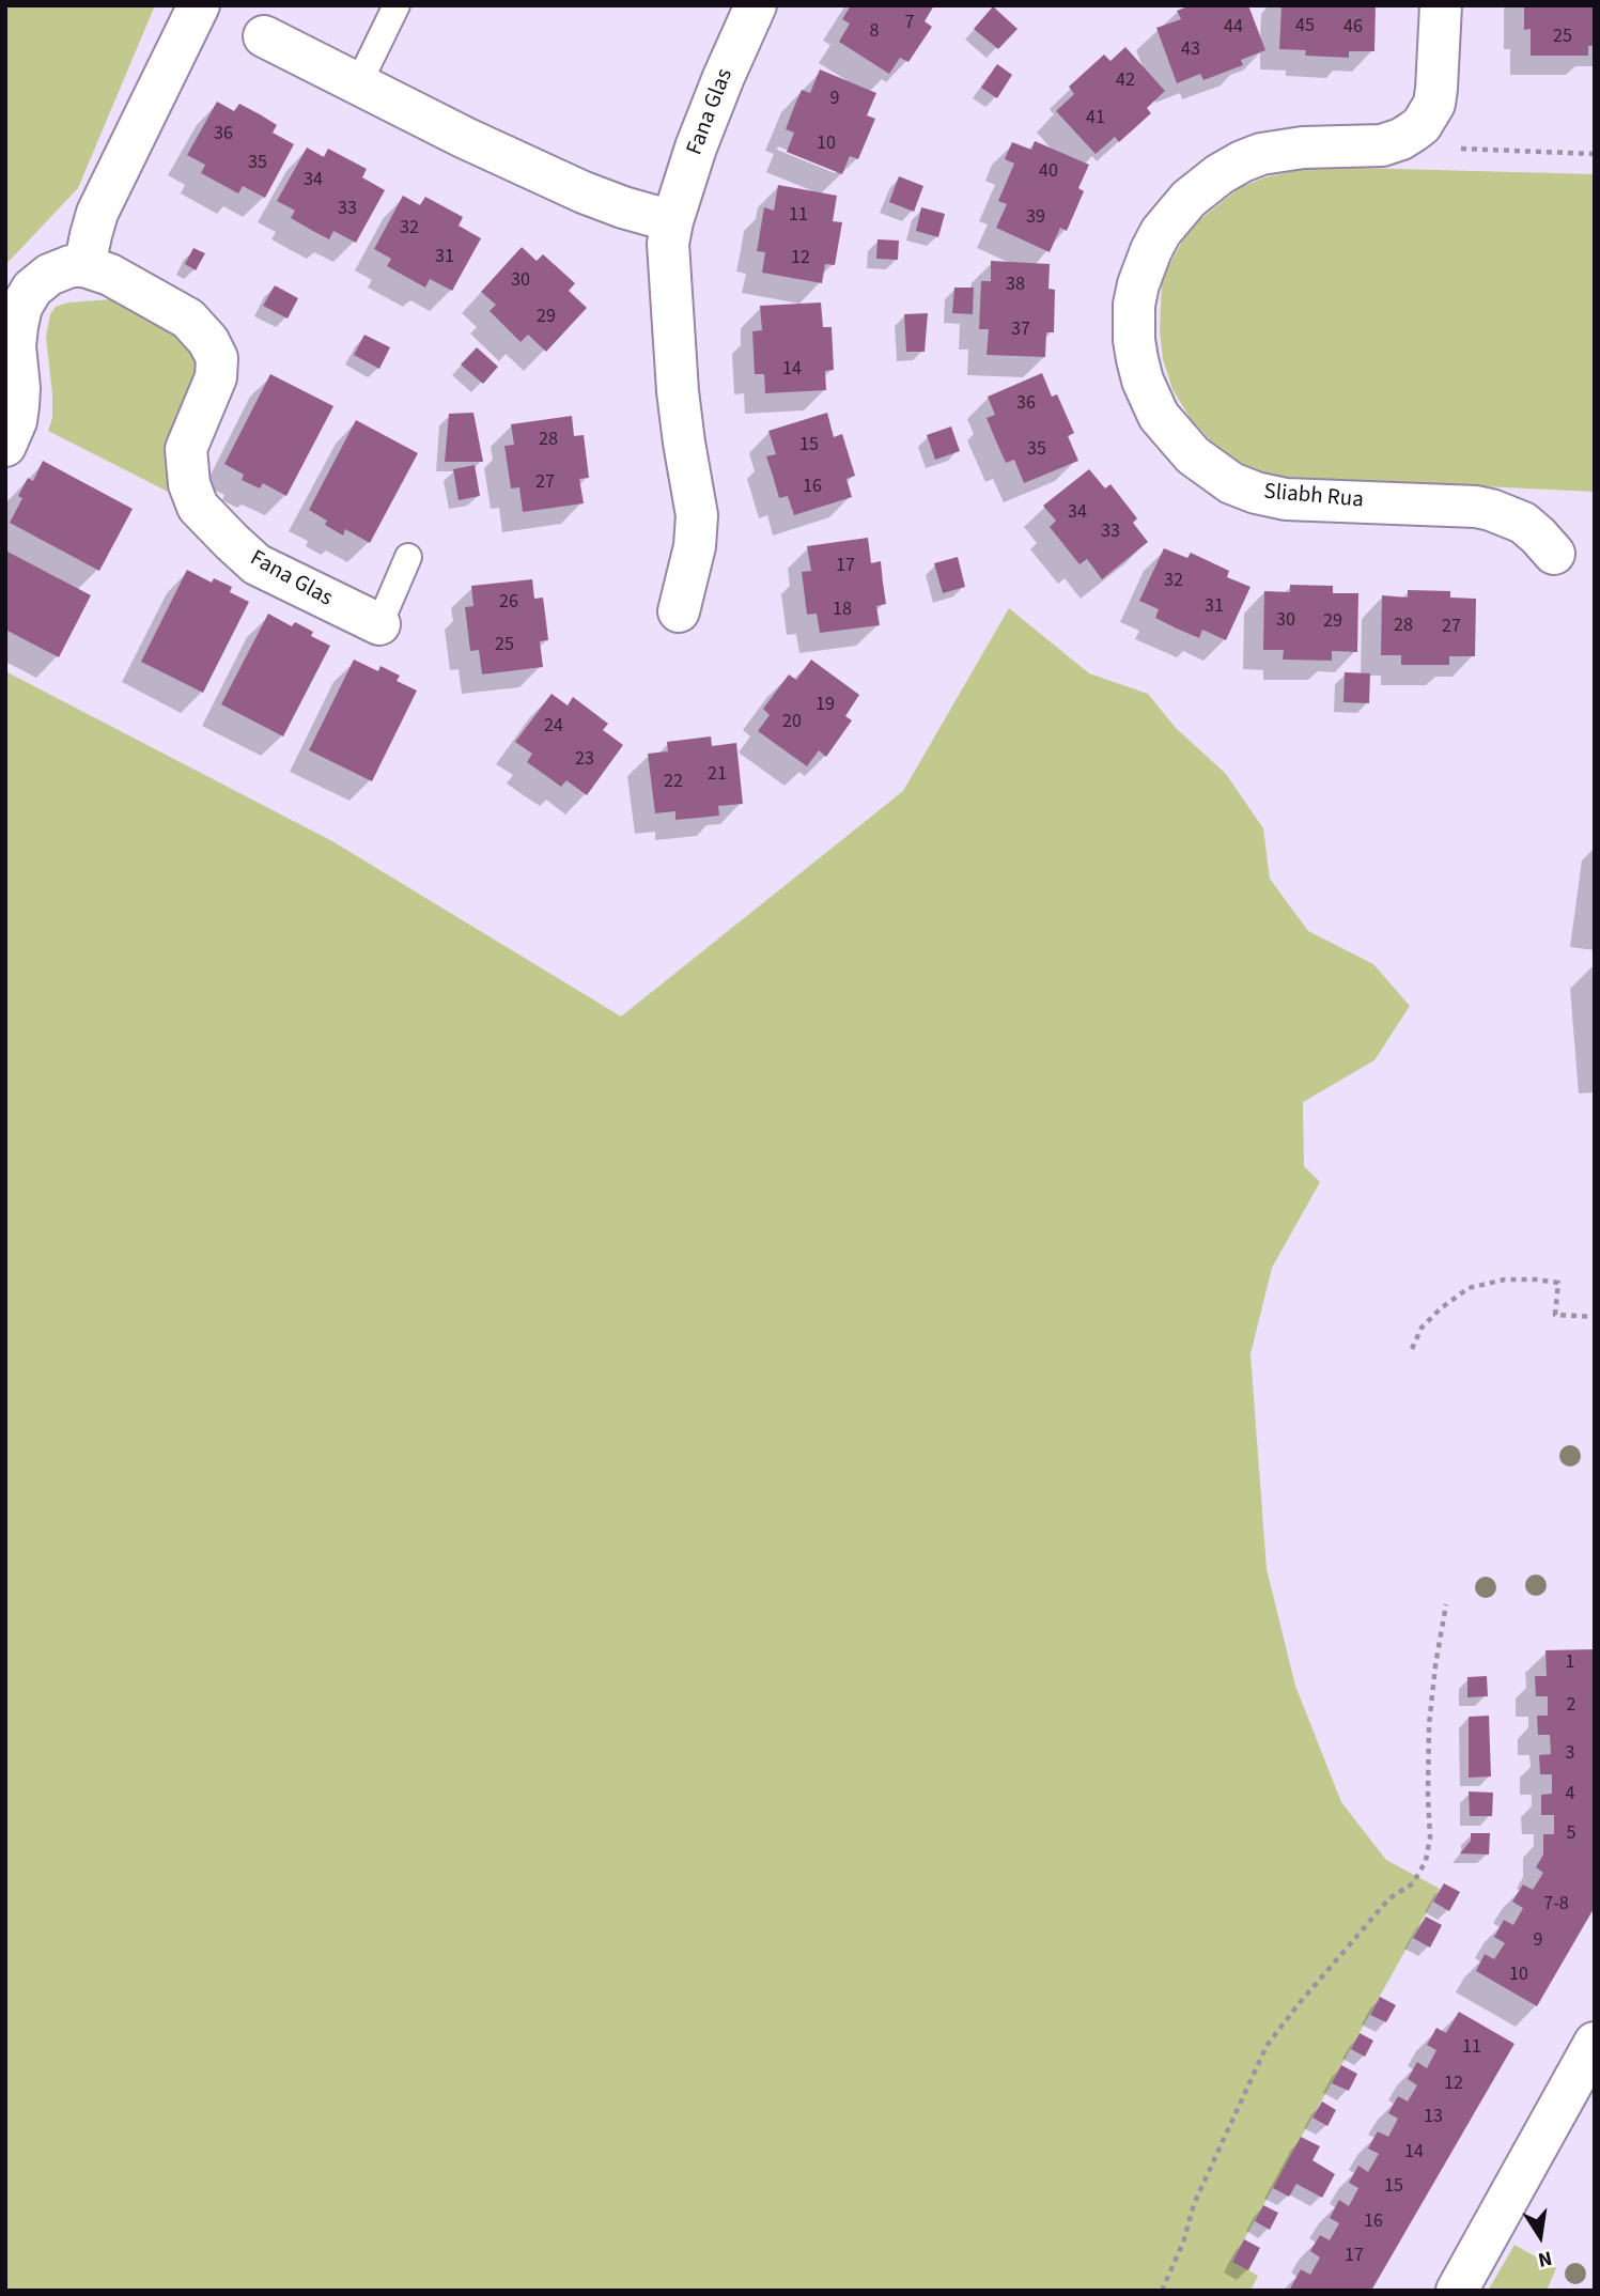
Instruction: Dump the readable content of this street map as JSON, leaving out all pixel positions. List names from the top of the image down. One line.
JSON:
{"streets":{"street":["Fana Glas","Sliabh Rua"]},"house_numbers":["7","45","44","46","8","25","43","42","9","41","36","10","35","40","34","33","11","39","32","31","12","30","38","29","37","14","36","28","15","35","27","16","34","33","17","32","26","31","18","30","29","28","27","25","19","20","24","23","21","22","1","2","3","4","5","7-8","9","10","11","12","13","14","15","16","17"],"north":"bottom"}
